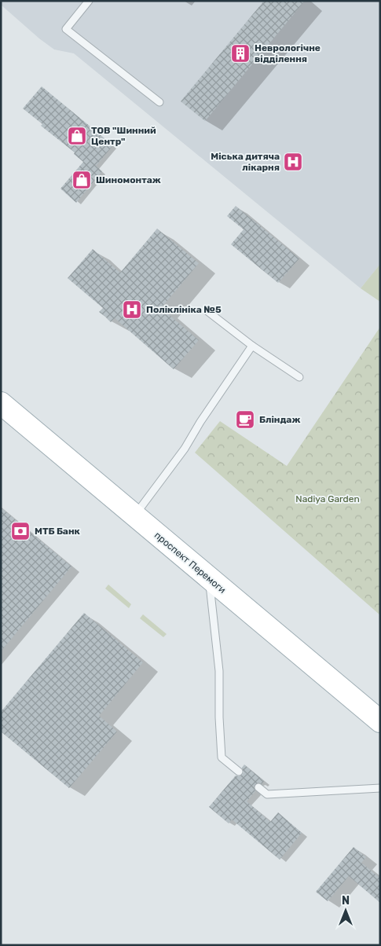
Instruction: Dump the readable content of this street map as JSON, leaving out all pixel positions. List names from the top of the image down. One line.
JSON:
{"streets":{"main road":["проспект Перемоги"]},"parks":["Nadiya Garden"],"places":{"building":["Неврологічне відділення"],"shop":["ТОВ \"Шинний Центр\"","Шиномонтаж"],"hospital":["Міська дитяча лікарня","Поліклініка №5"],"cafe":["Бліндаж"],"bank":["МТБ Банк"]},"north":"top"}
